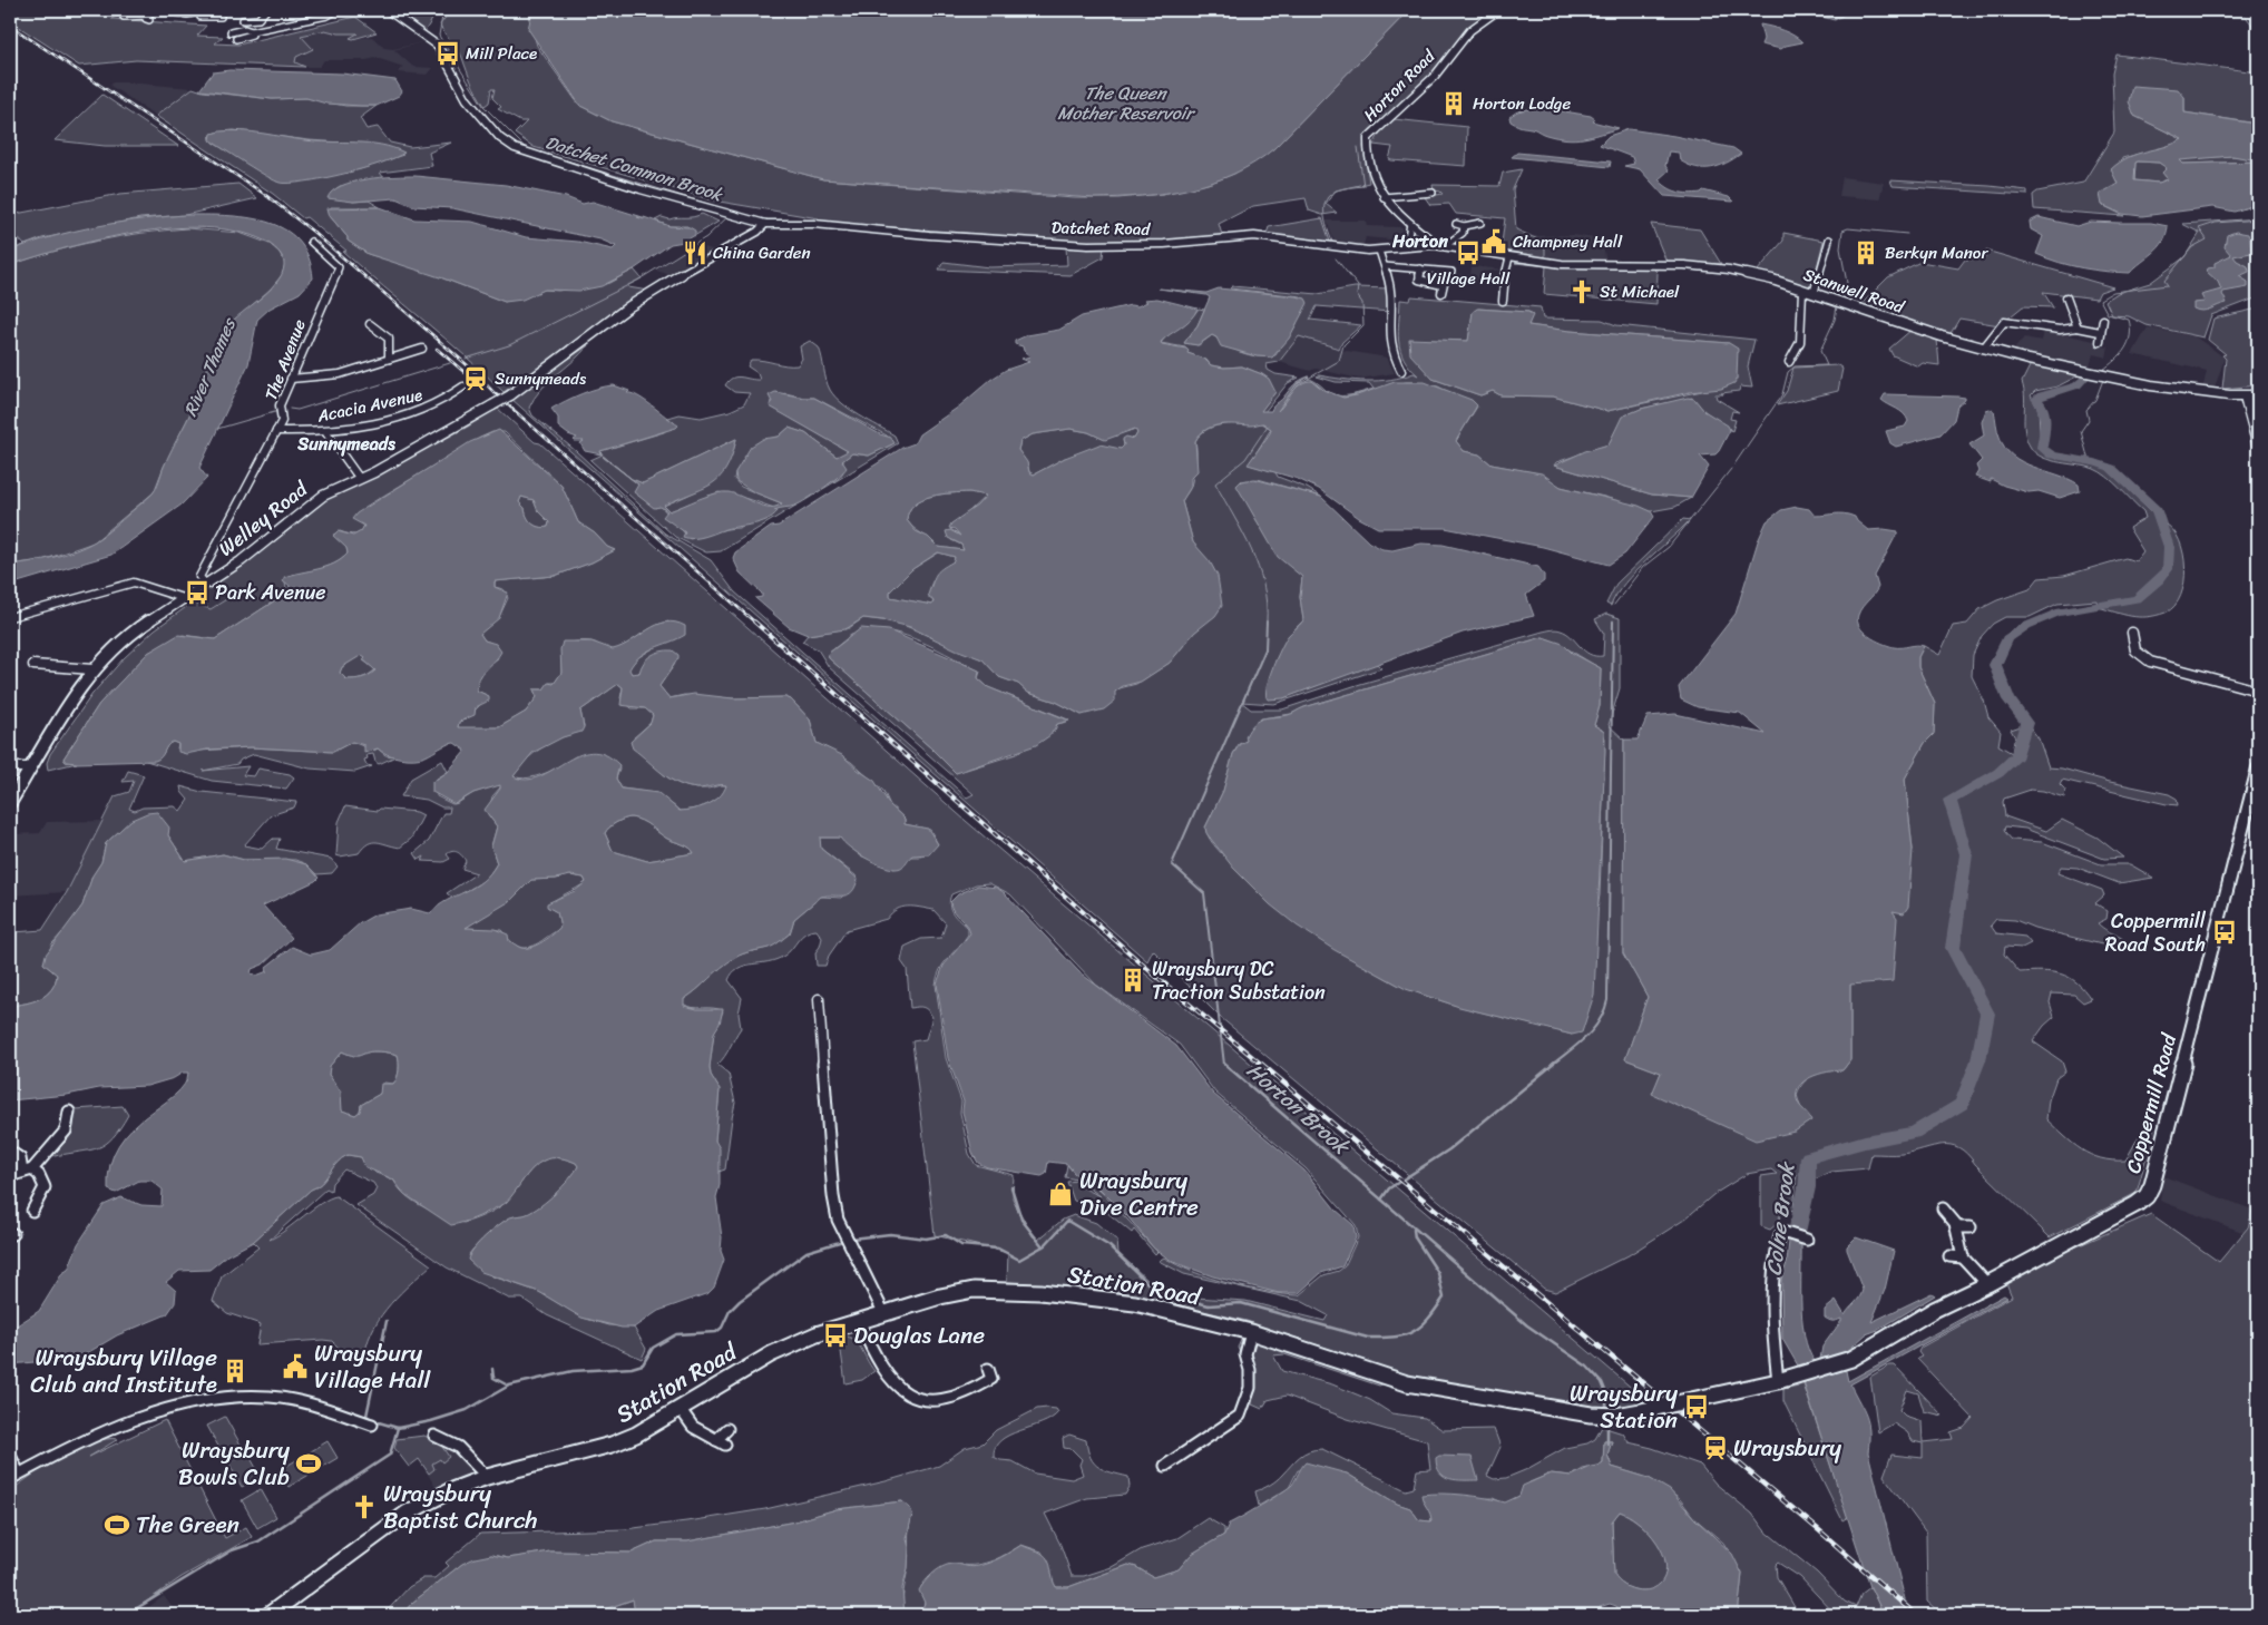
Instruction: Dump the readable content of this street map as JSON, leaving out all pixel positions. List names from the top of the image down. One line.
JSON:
{"streets":{"street":["Horton Road","Datchet Road","Stanwell Road","The Avenue","Acacia Avenue","Welley Road","Coppermill Road","Station Road"]},"crossings":[["Horton Road","Datchet Road"],["Horton Road","Stanwell Road"],["Datchet Road","Stanwell Road"],["Datchet Road","Welley Road"],["The Avenue","Acacia Avenue"],["The Avenue","Welley Road"],["Coppermill Road","Station Road"]],"districts":["Horton","Sunnymeads"],"water":["The Queen Mother Reservoir","Datchet Common Brook","River Thames","Horton Brook","Colne Brook"],"places":{"bus stop":["Mill Place","Village Hall","Park Avenue","Coppermill Road South","Douglas Lane","Wraysbury Station"],"building":["Horton Lodge","Berkyn Manor","Wraysbury DC Traction Substation","Wraysbury Village Club and Institute"],"public building":["Champney Hall","Wraysbury Village Hall"],"restaurant":["China Garden"],"church":["St Michael","Wraysbury Baptist Church"],"station":["Sunnymeads","Wraysbury"],"shop":["Wraysbury Dive Centre"],"sports":["Wraysbury Bowls Club","The Green"]}}
